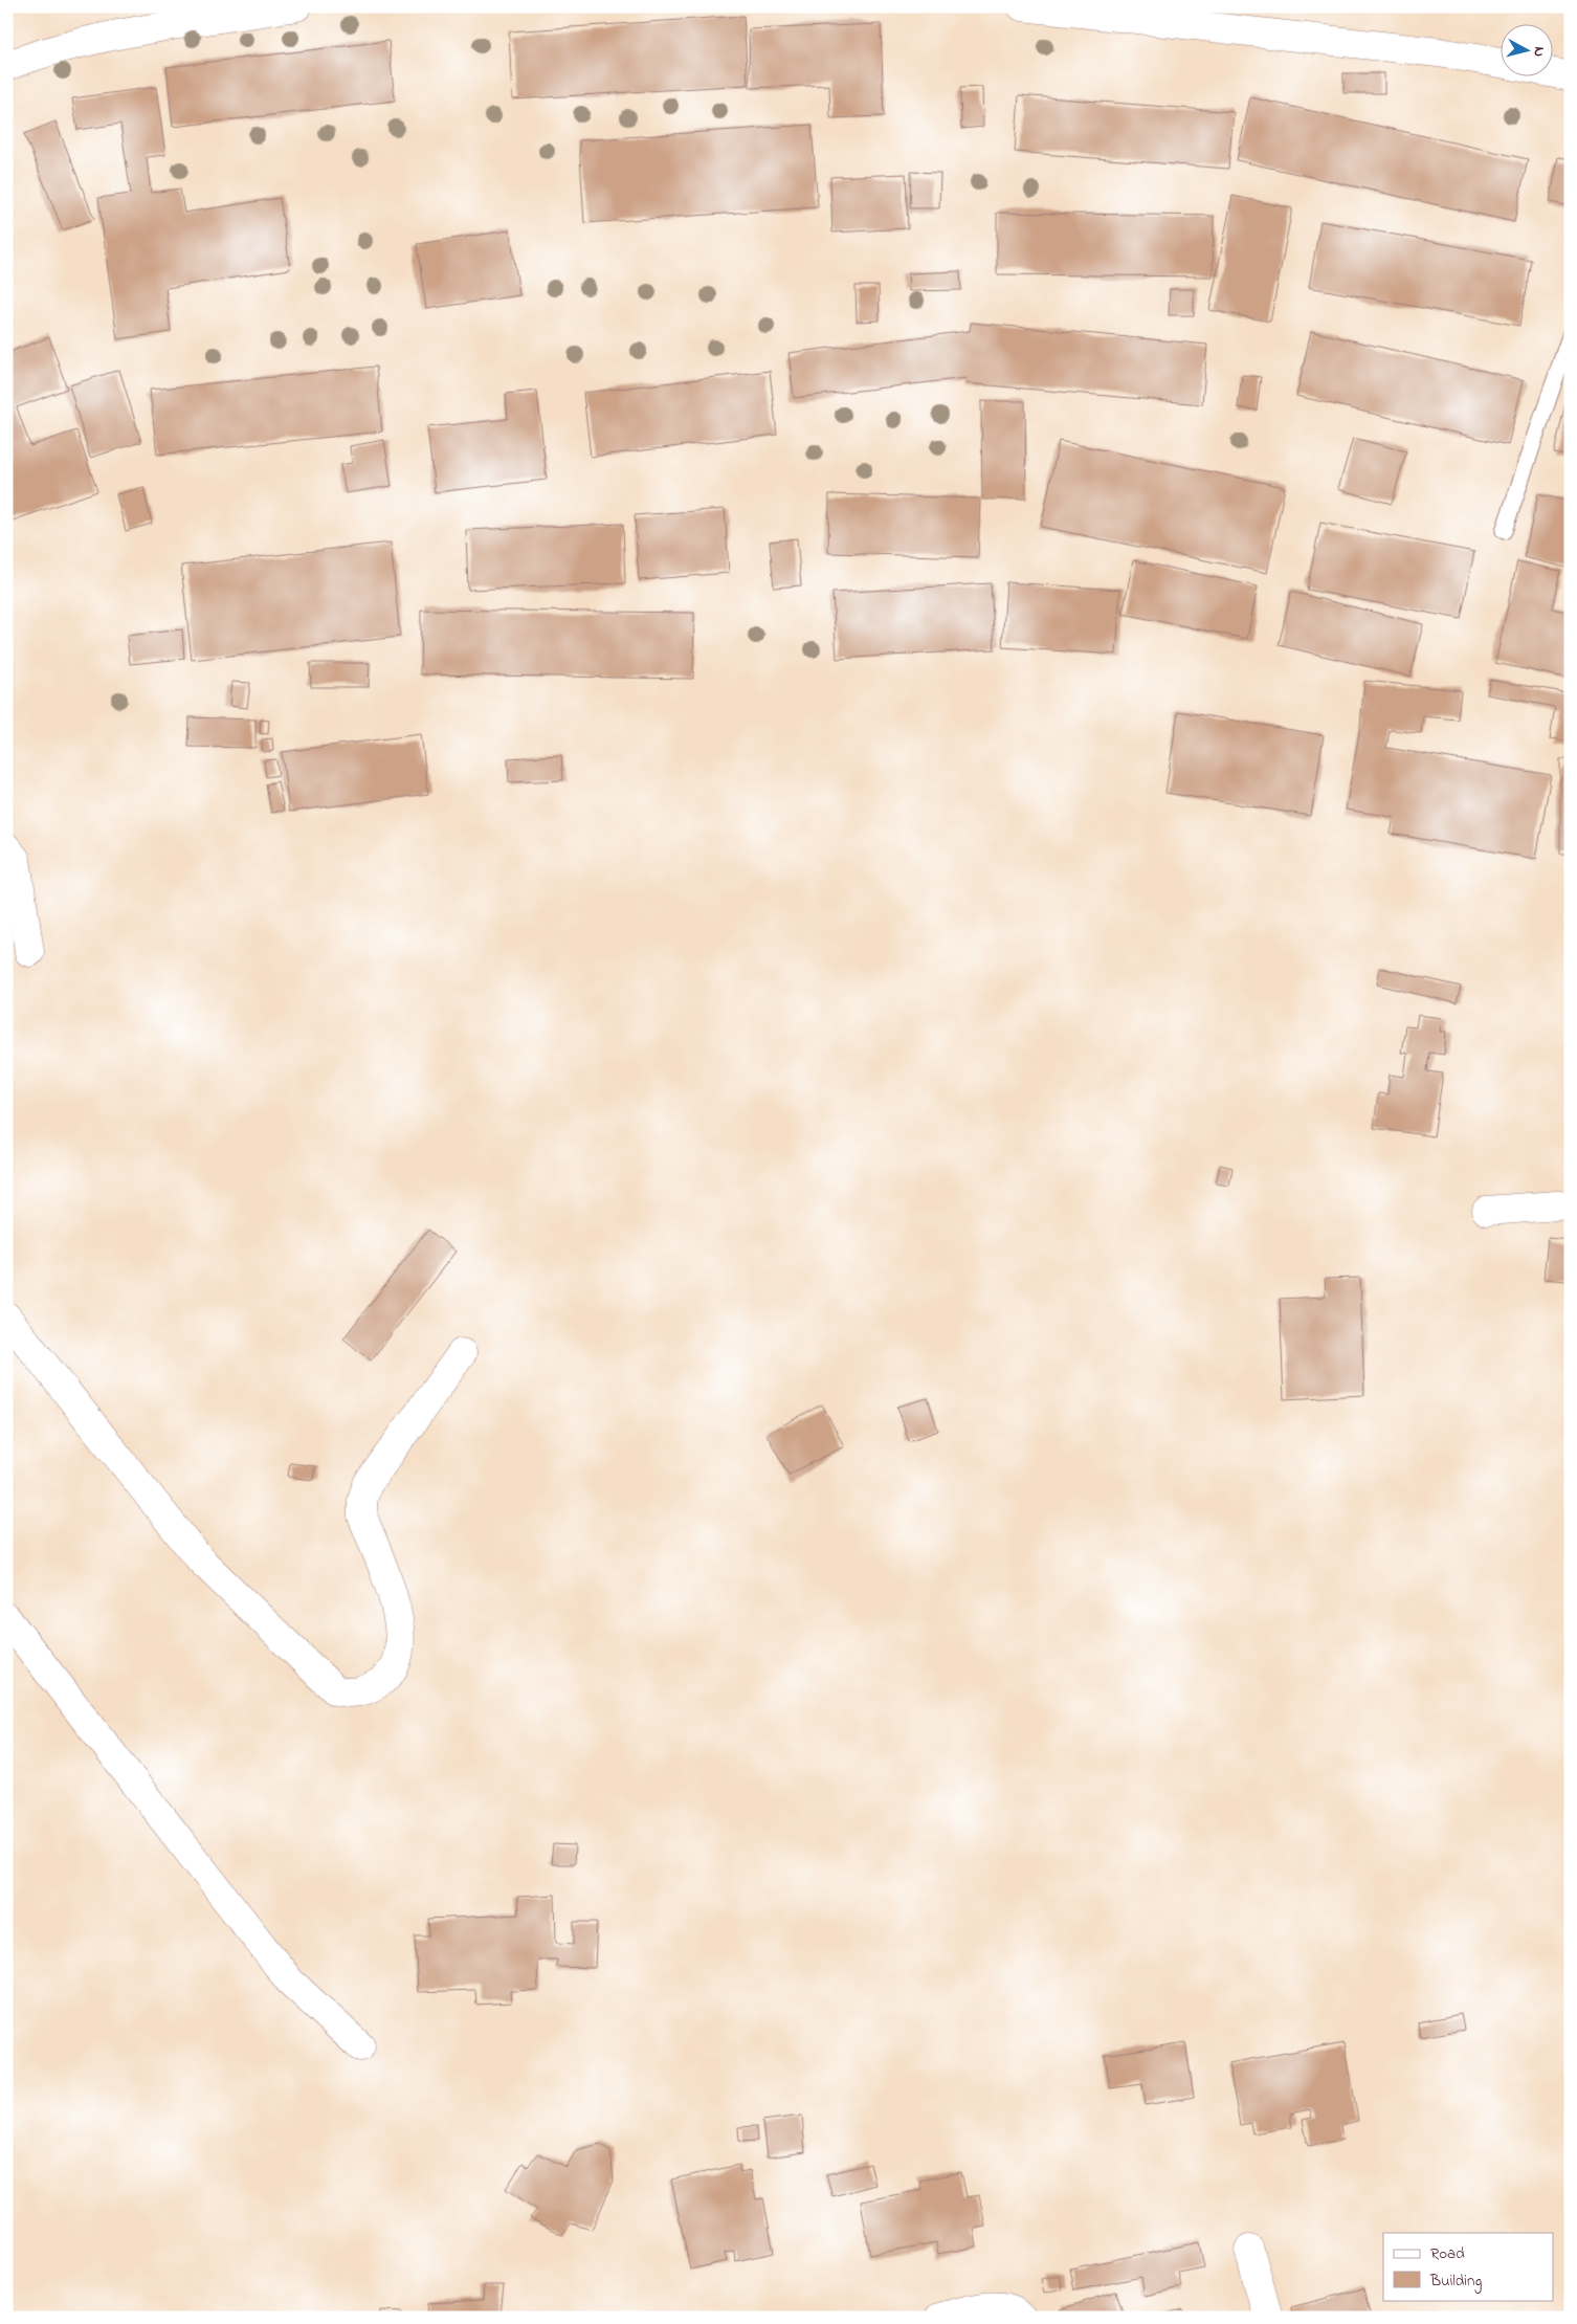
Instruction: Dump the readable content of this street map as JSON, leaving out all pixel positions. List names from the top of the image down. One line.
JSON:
{"legend":["Road","Building"],"north":"right"}
